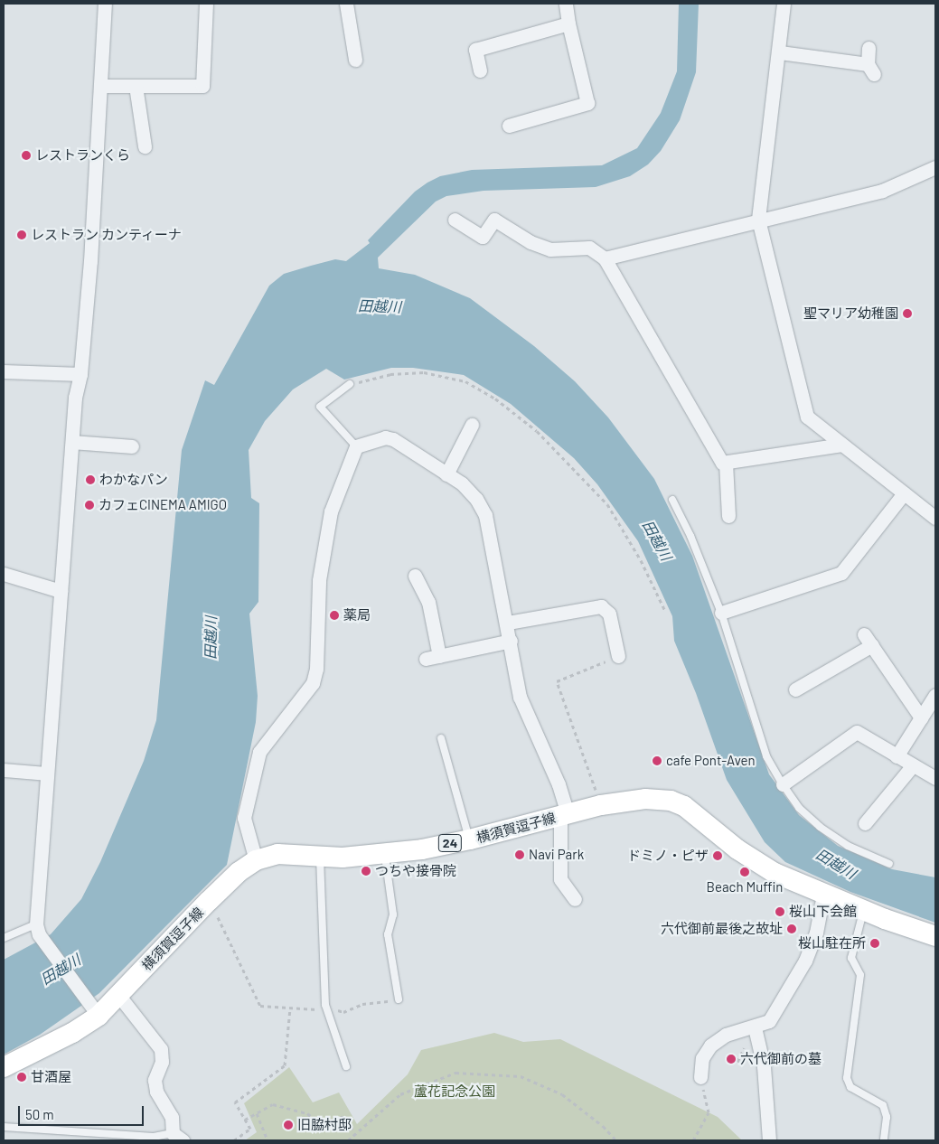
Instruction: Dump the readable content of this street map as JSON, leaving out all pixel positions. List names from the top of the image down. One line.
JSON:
{"streets":{"main road":["横須賀逗子線","24"]},"water":["田越川"],"parks":["蘆花記念公園"],"places":["レストランくら","レストラン カンティーナ","聖マリア幼稚園","わかなパン","カフェCINEMA AMIGO","薬局","cafe Pont-Aven","Navi Park","ドミノ・ピザ","つちや接骨院","Beach Muffin","桜山下会館","六代御前最後之故址","桜山駐在所","六代御前の墓","甘酒屋","旧脇村邸"],"scale_bar":"50 m"}
